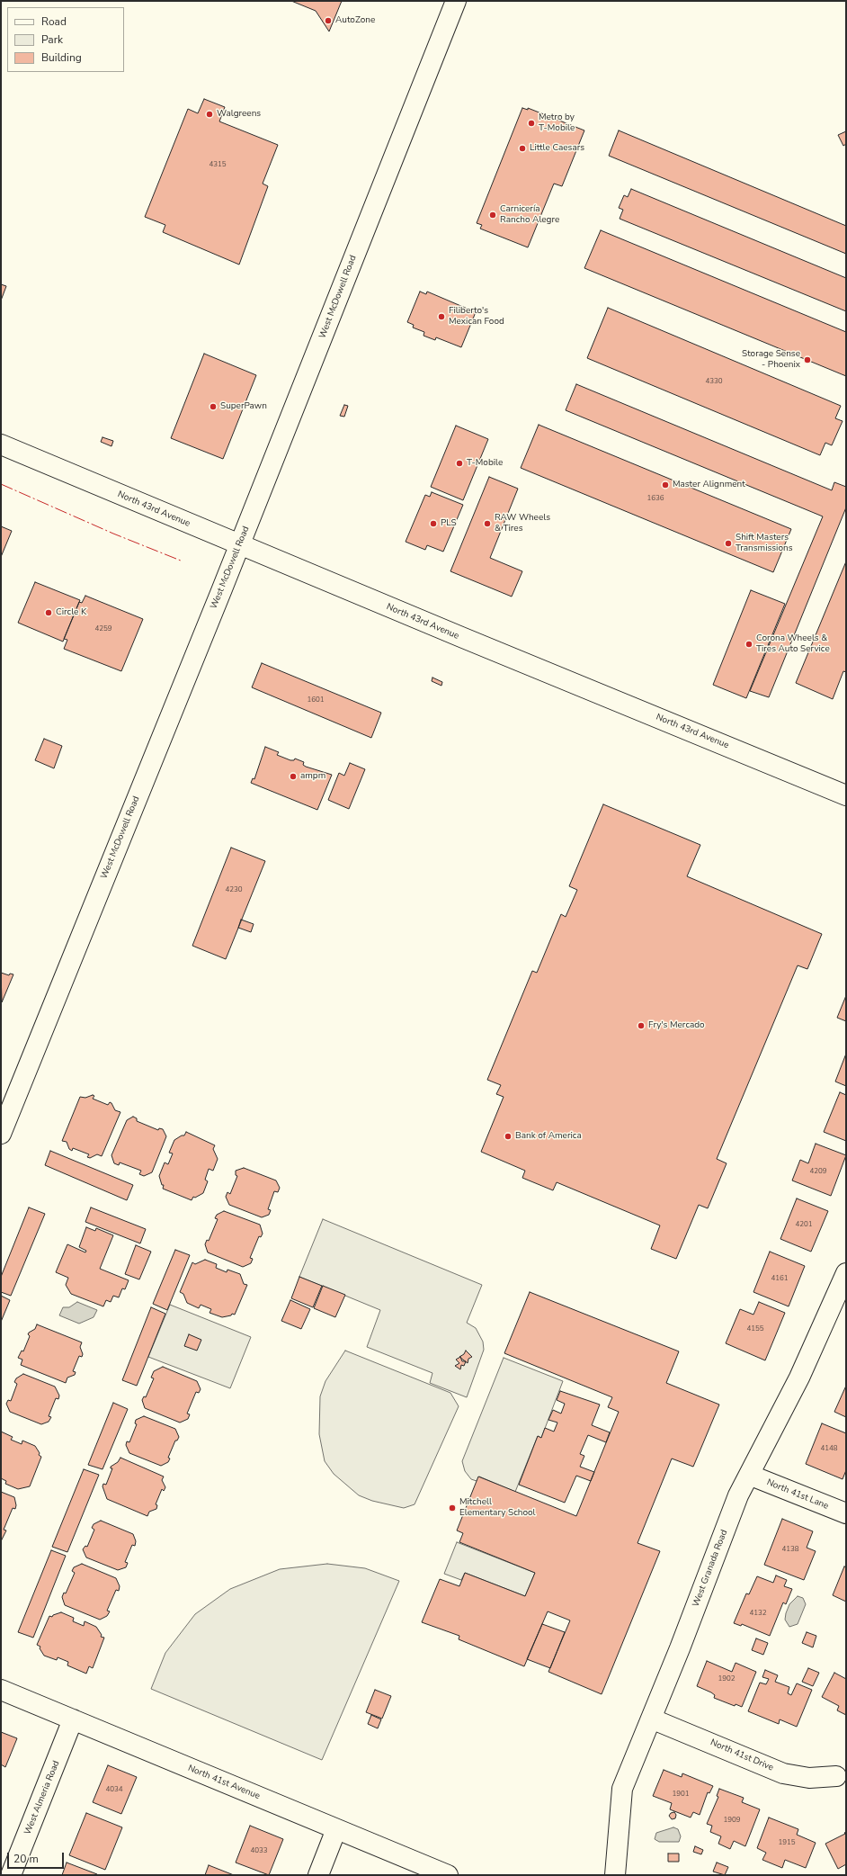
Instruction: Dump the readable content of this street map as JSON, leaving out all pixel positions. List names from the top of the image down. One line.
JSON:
{"streets":{"main road":["West McDowell Road","North 43rd Avenue","North 41st Lane","West Granada Road","North 41st Drive","North 41st Avenue","West Almeria Road"]},"crossings":[["West McDowell Road","North 43rd Avenue"],["North 41st Lane","West Granada Road"],["West Granada Road","North 41st Drive"],["North 41st Avenue","West Almeria Road"]],"places":["AutoZone","Walgreens","Metro by T-Mobile","Little Caesars","Carnicería Rancho Alegre","Filiberto's Mexican Food","Storage Sense - Phoenix","SuperPawn","T-Mobile","Master Alignment","PLS","RAW Wheels & Tires","Shift Masters Transmissions","Circle K","Corona Wheels & Tires Auto Service","ampm","Fry's Mercado","Bank of America","Mitchell Elementary School"],"house_numbers":["4315","4330","1636","4259","1601","4230","4209","4201","4161","4155","4148","4138","4132","1902","4034","1901","1909","1915","4033"],"legend":["Road","Park","Building"],"scale_bar":"20 m"}
